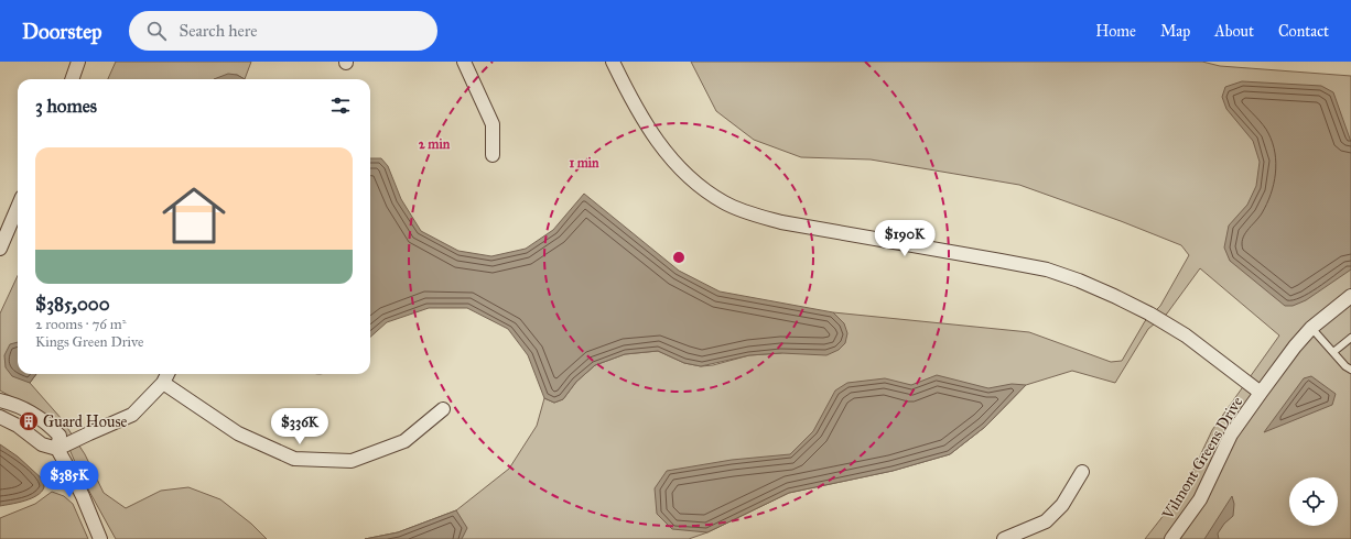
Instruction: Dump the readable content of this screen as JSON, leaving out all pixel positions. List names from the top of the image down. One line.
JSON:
{"streets":{"street":["Vilmont Greens Drive"]},"places":{"building":["Guard House"]},"page":{"header":"Doorstep","search":"Search here","nav":["Home","Map","About","Contact"],"heading":"3 homes","list":[{"name":"$385,000","note":"2 rooms · 76 m² · Kings Green Drive"}],"price":["$190K","$336K","$385K"]},"rings":["2 min","1 min"]}
